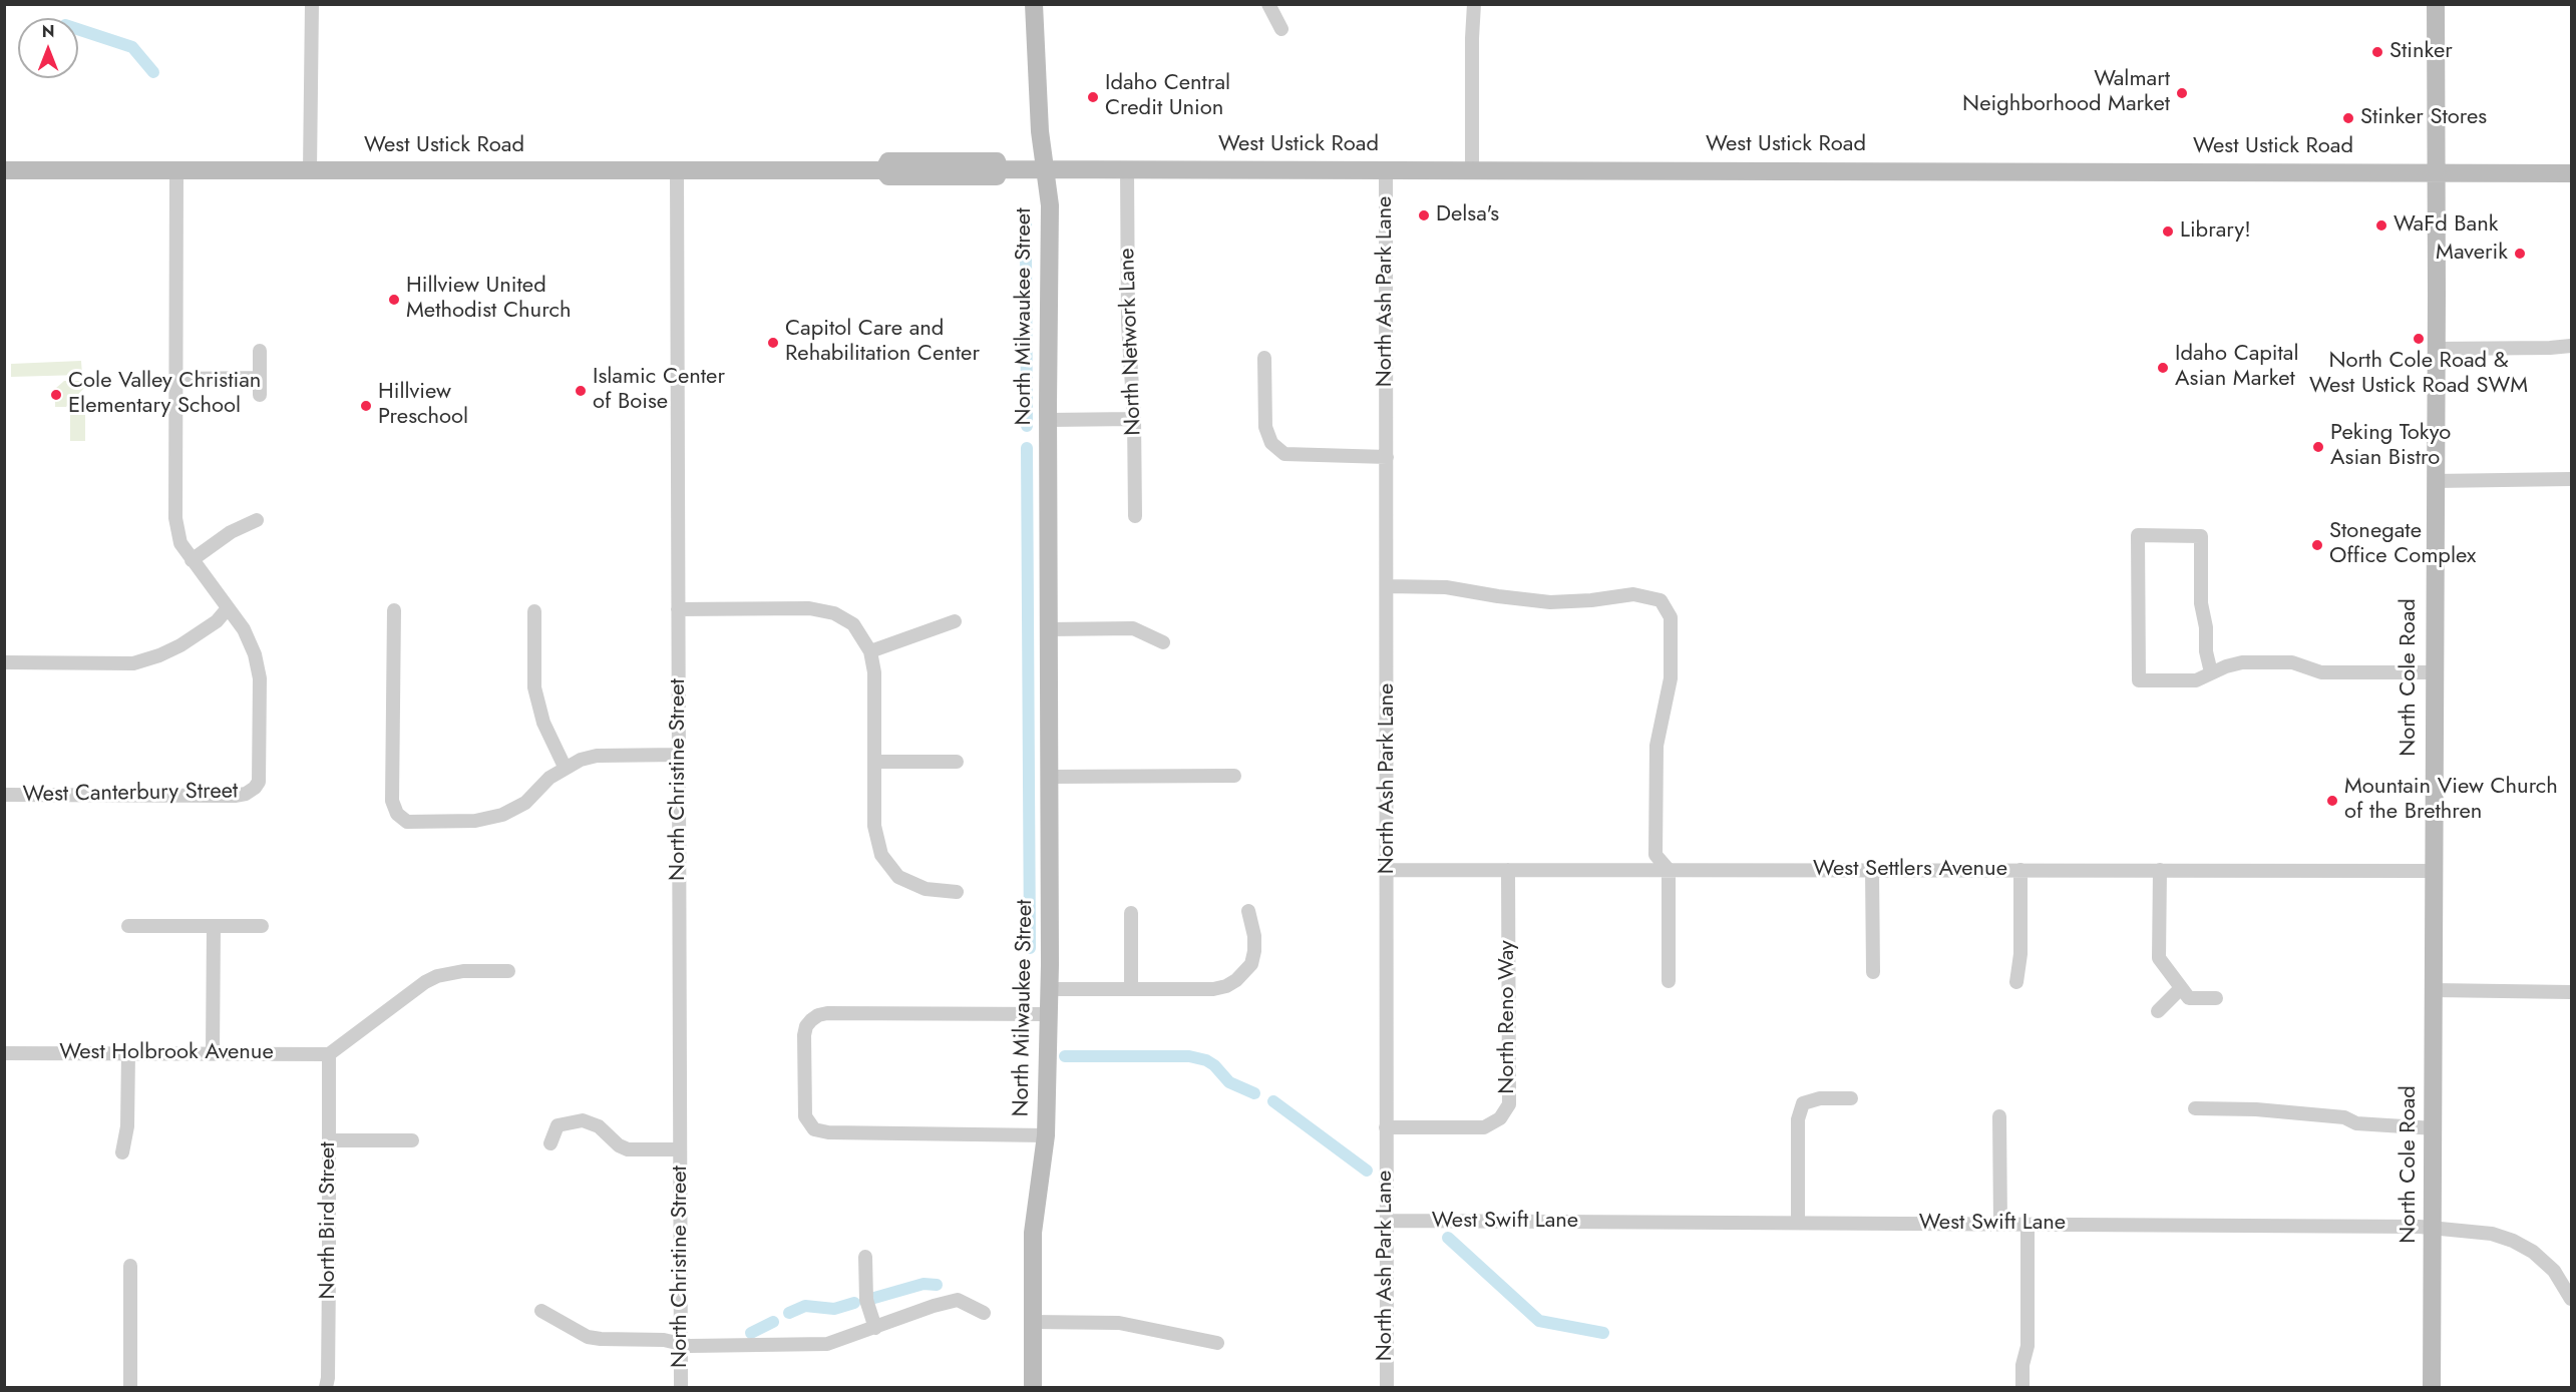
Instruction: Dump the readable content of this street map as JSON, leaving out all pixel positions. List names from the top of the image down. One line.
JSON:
{"streets":{"main road":["West Ustick Road","North Milwaukee Street","North Cole Road"],"street":["North Ash Park Lane","North Network Lane","North Christine Street","West Canterbury Street","West Settlers Avenue","North Reno Way","West Holbrook Avenue","North Bird Street","West Swift Lane"]},"crossings":[["West Ustick Road","North Ash Park Lane"],["West Ustick Road","North Milwaukee Street"],["West Ustick Road","North Network Lane"],["West Ustick Road","North Cole Road"],["West Ustick Road","North Christine Street"],["North Ash Park Lane","West Settlers Avenue"],["North Ash Park Lane","North Reno Way"],["North Ash Park Lane","West Swift Lane"],["North Cole Road","West Settlers Avenue"],["North Cole Road","West Swift Lane"],["West Settlers Avenue","North Reno Way"],["West Holbrook Avenue","North Bird Street"]],"places":["Stinker","Walmart Neighborhood Market","Idaho Central Credit Union","Stinker Stores","Delsa's","WaFd Bank","Library!","Maverik","Hillview United Methodist Church","North Cole Road & West Ustick Road SWM","Capitol Care and Rehabilitation Center","Idaho Capital Asian Market","Islamic Center of Boise","Cole Valley Christian Elementary School","Hillview Preschool","Peking Tokyo Asian Bistro","Stonegate Office Complex","Mountain View Church of the Brethren"],"north":"top"}
